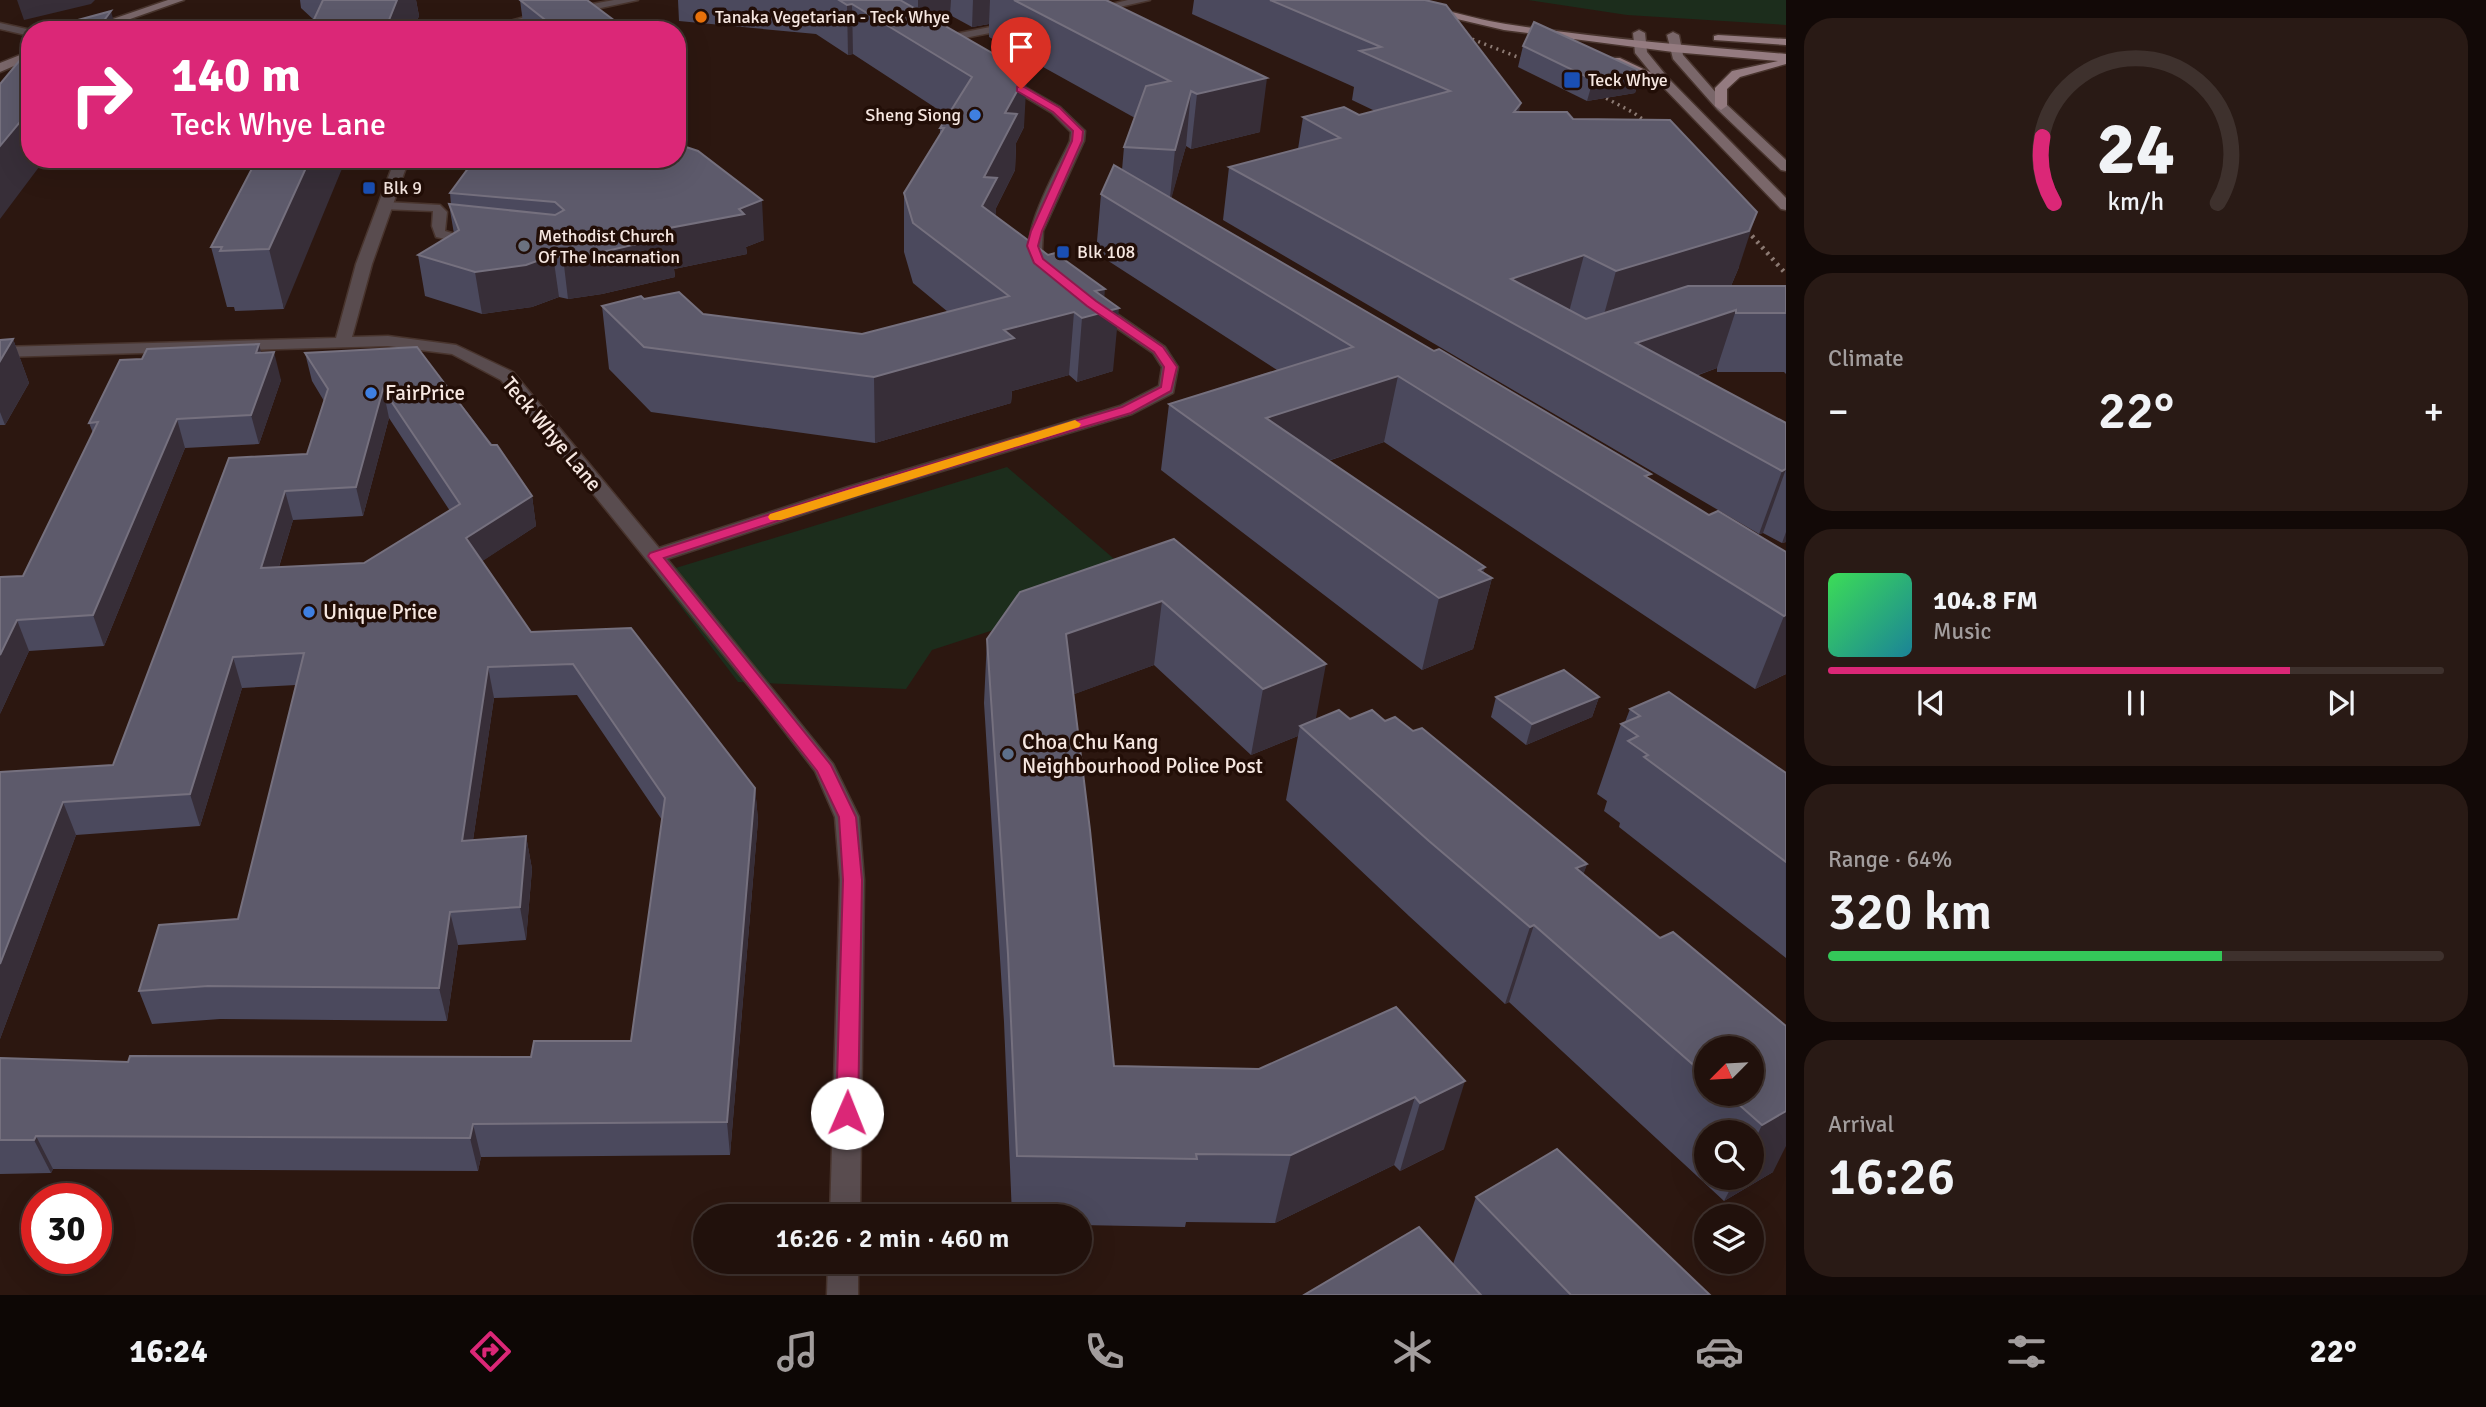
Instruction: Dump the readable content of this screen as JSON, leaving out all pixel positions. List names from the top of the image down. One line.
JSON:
{"streets":{"street":["Teck Whye Lane"]},"places":{"other":["Tanaka Vegetarian - Teck Whye","Sheng Siong","Methodist Church Of The Incarnation","FairPrice","Unique Price","Choa Chu Kang Neighbourhood Police Post"],"transit":["Teck Whye","Blk 9","Blk 108"]},"north":"bottom left","page":{"turn":["140 m","Teck Whye Lane"],"tile":["Climate",["Range · 64%","320 km"],["Arrival","16:26"]],"heat":["−","22°","+"],"song":["104.8 FM","Music"],"limit":"30","trip":"16:26 · 2 min · 460 m","tabs":["16:24","22°"],"gauge":["24","km/h"]}}
